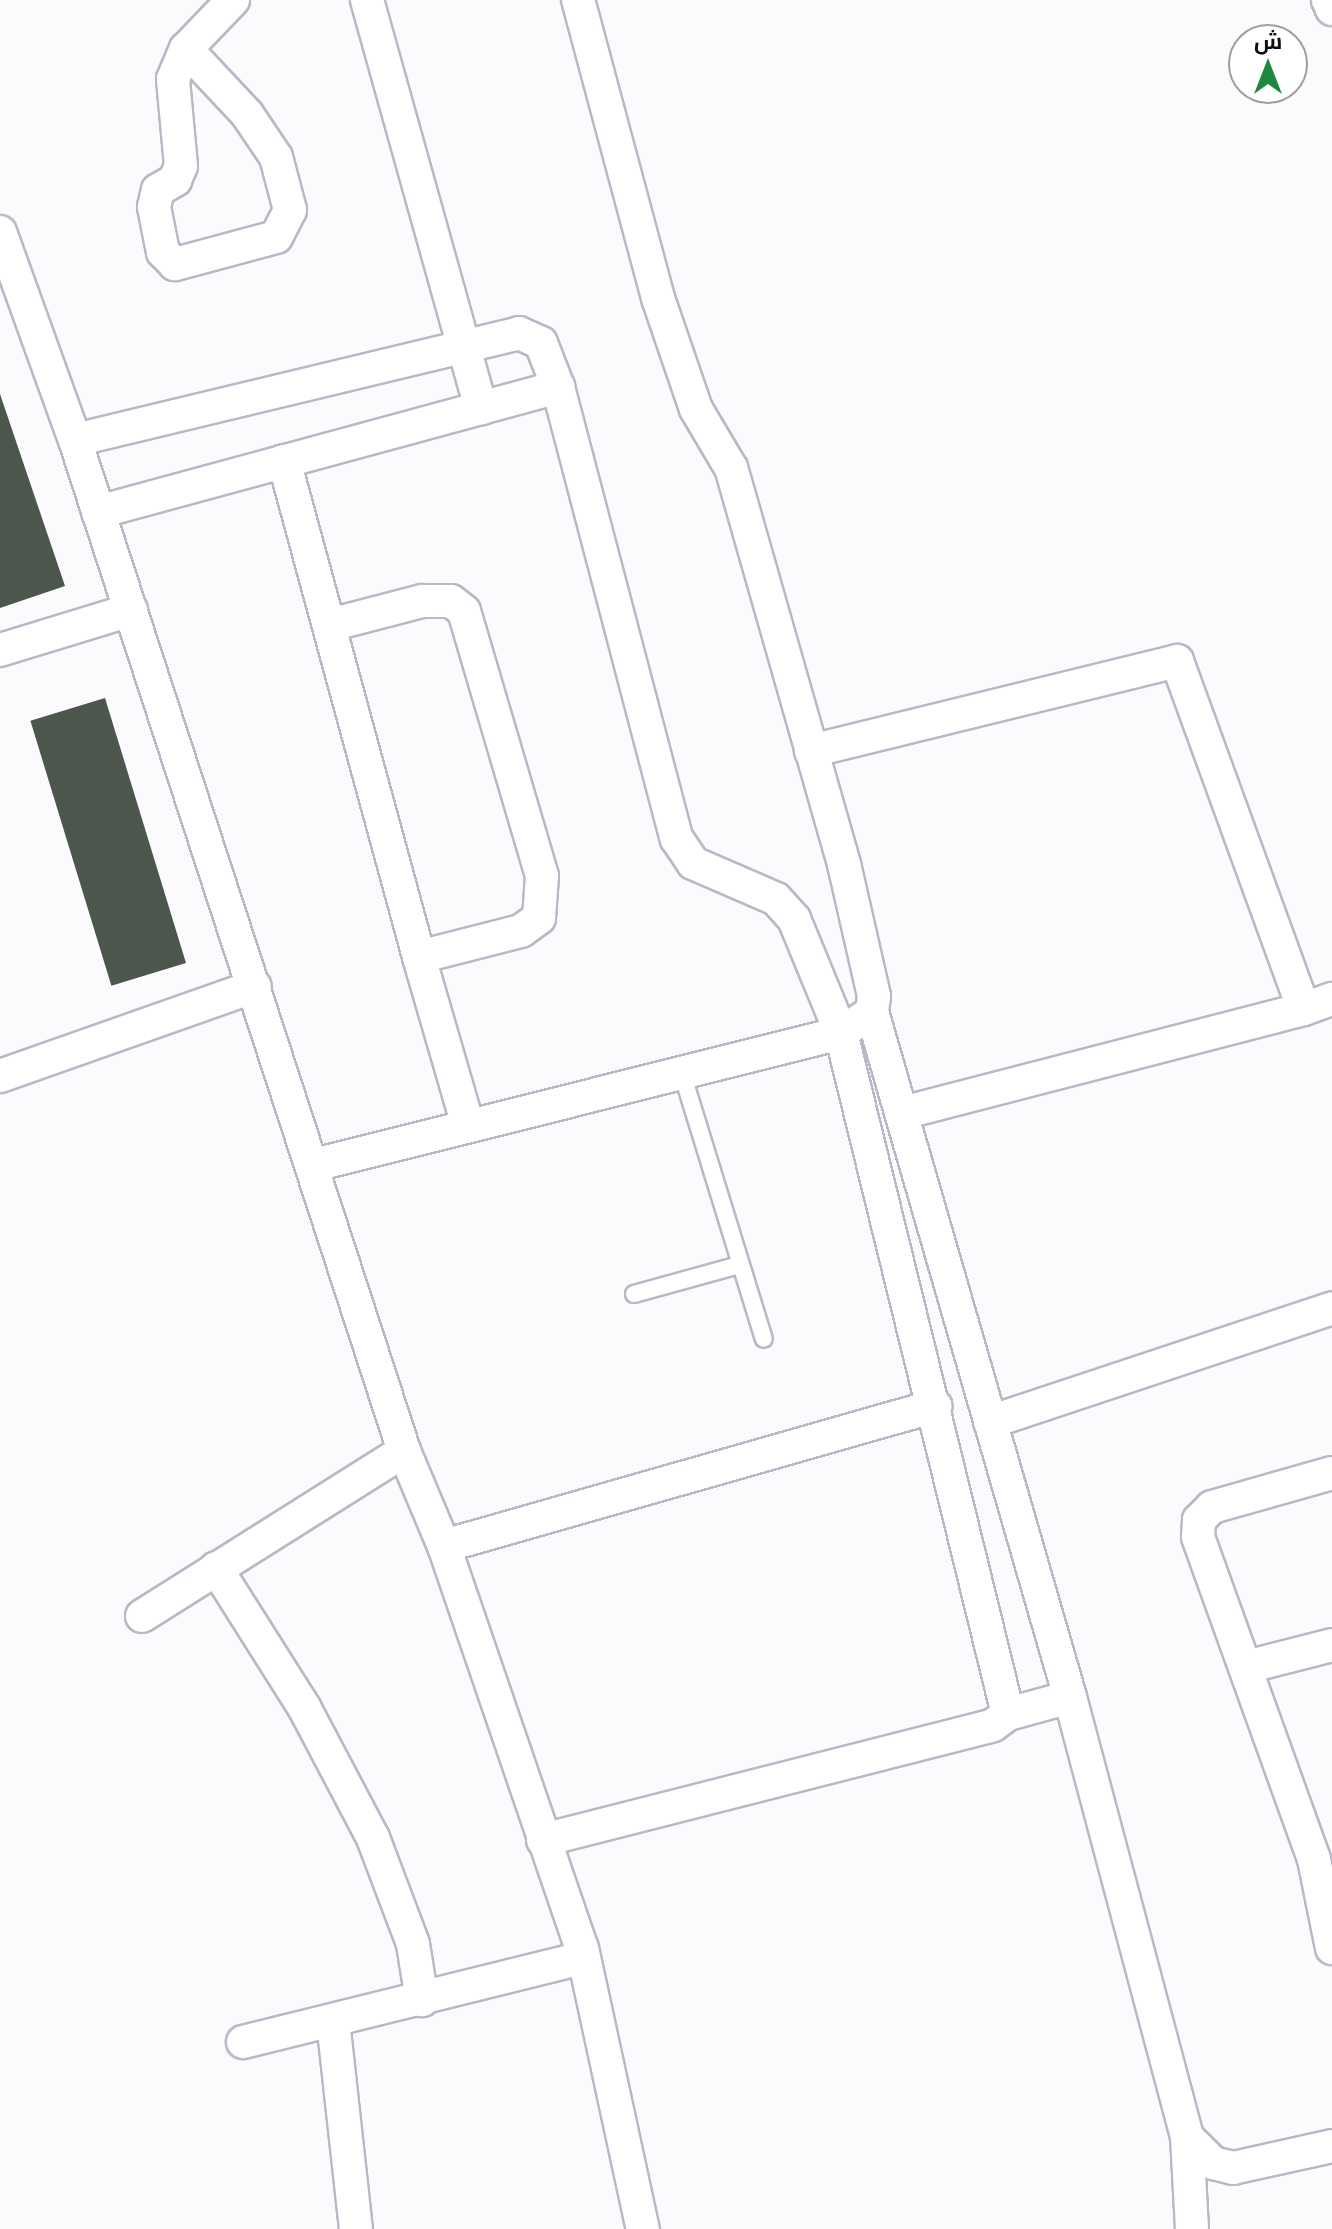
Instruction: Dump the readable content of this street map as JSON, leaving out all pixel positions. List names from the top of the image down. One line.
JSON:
{"north":"top"}
